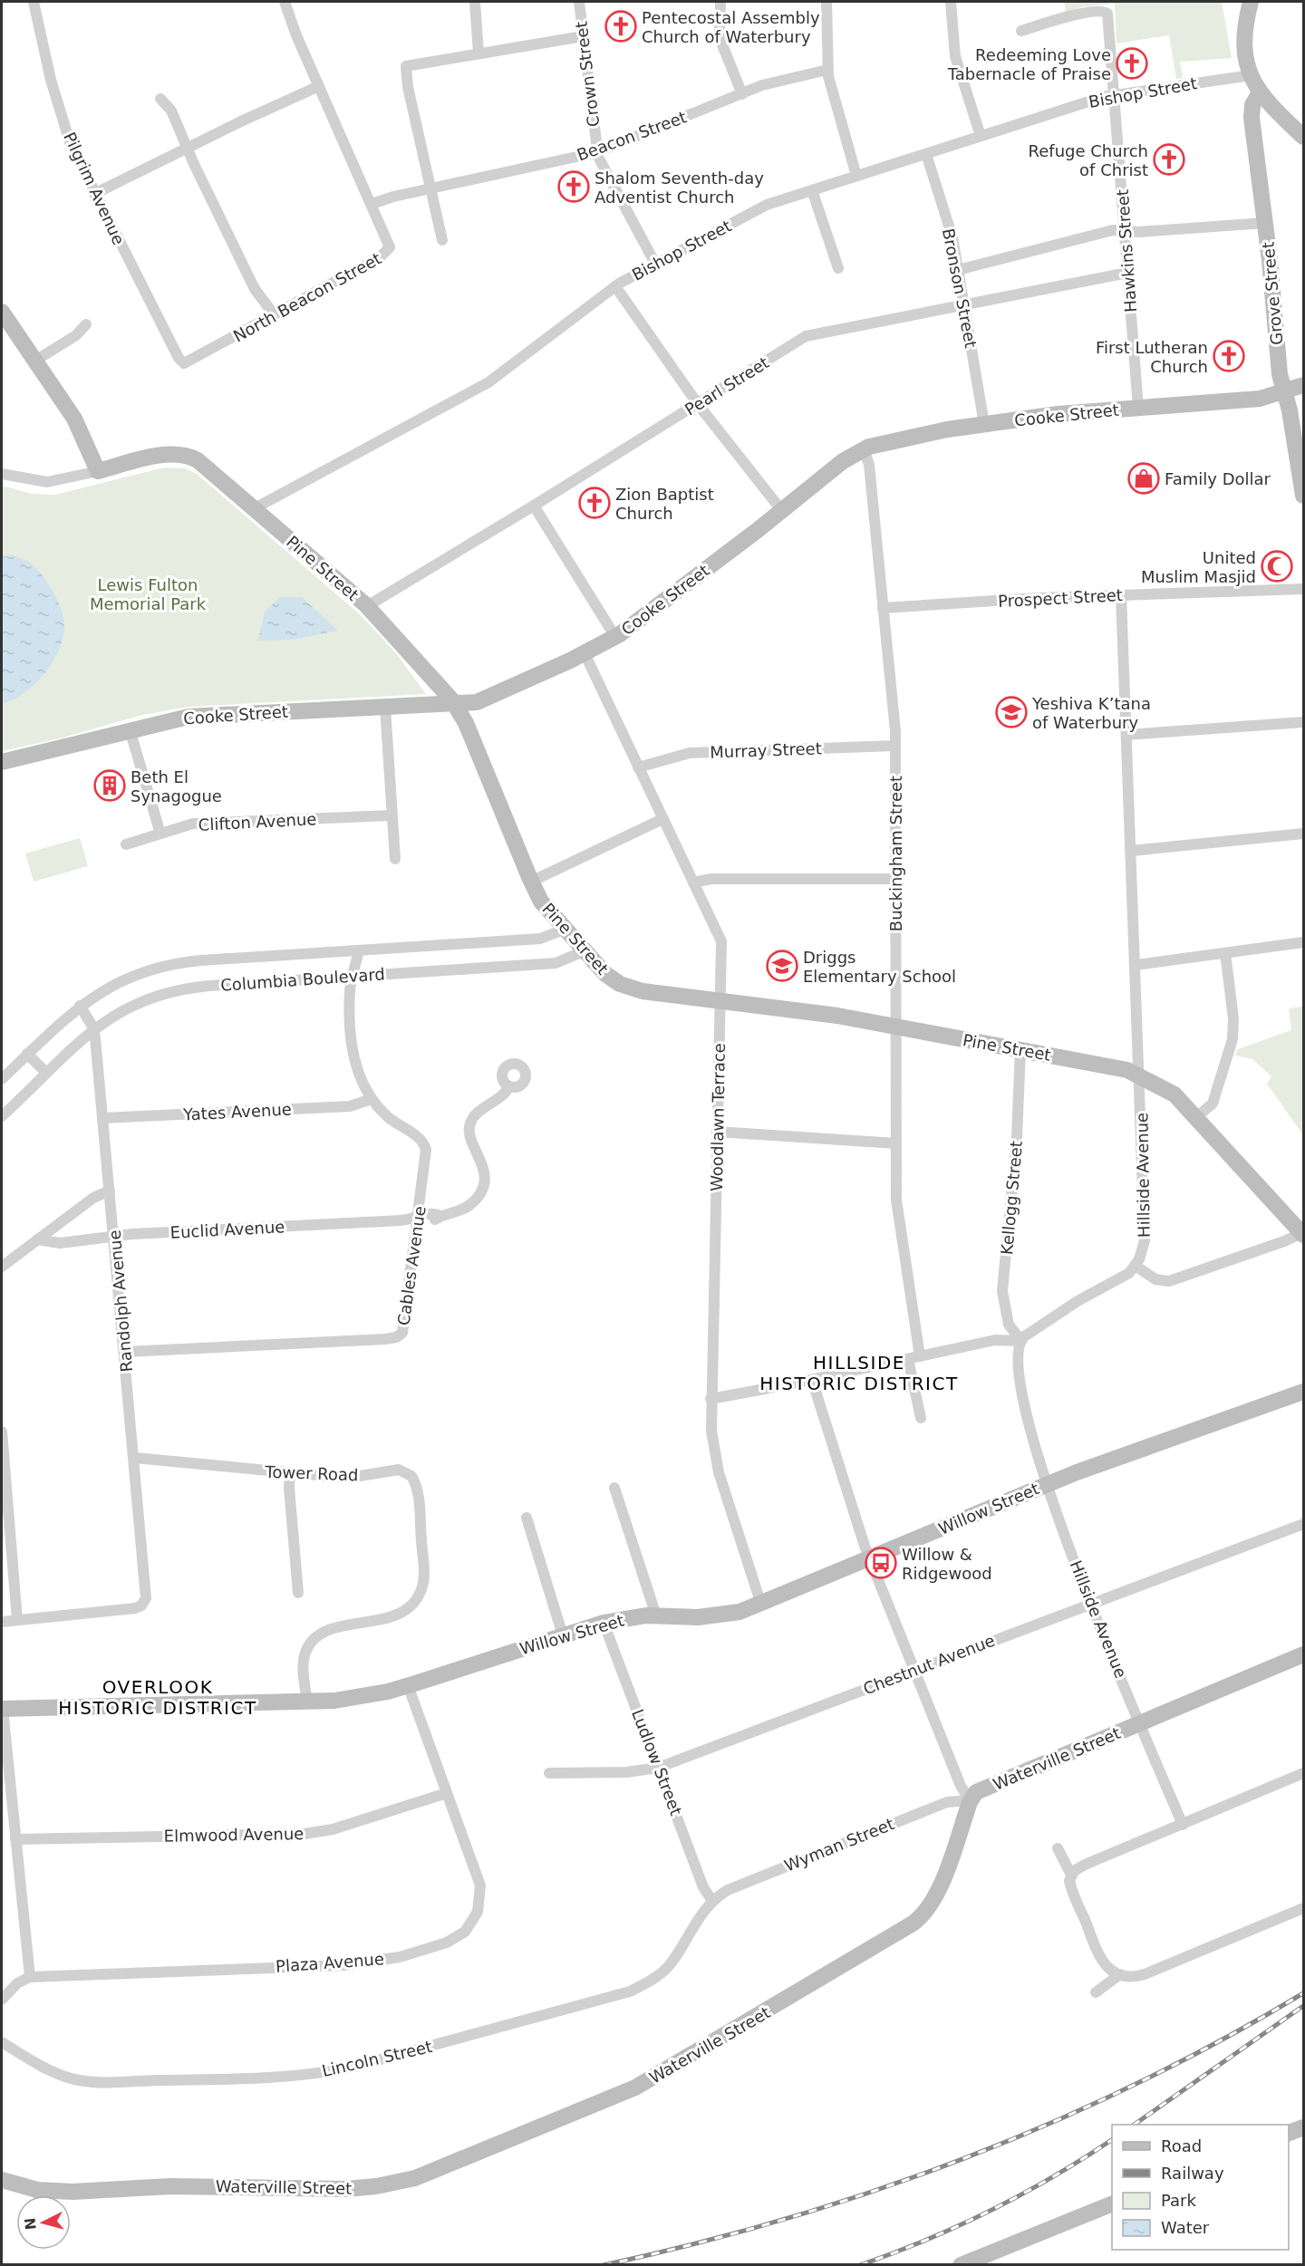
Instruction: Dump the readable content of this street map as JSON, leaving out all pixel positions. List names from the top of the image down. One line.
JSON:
{"streets":{"street":["Crown Street","Bishop Street","Beacon Street","Pilgrim Avenue","Hawkins Street","Bronson Street","Grove Street","North Beacon Street","Pearl Street","Cooke Street","Pine Street","Prospect Street","Murray Street","Clifton Avenue","Buckingham Street","Columbia Boulevard","Yates Avenue","Woodlawn Terrace","Hillside Avenue","Kellogg Street","Euclid Avenue","Cables Avenue","Randolph Avenue","Tower Road","Willow Street","Chestnut Avenue","Waterville Street","Ludlow Street","Elmwood Avenue","Wyman Street","Plaza Avenue","Lincoln Street"]},"crossings":[["Crown Street","Bishop Street"],["Crown Street","Beacon Street"],["Bishop Street","Hawkins Street"],["Bishop Street","Bronson Street"],["Bishop Street","Pine Street"],["Pilgrim Avenue","North Beacon Street"],["Hawkins Street","Pearl Street"],["Hawkins Street","Cooke Street"],["Bronson Street","Pearl Street"],["Bronson Street","Cooke Street"],["Grove Street","Cooke Street"],["Pearl Street","Pine Street"],["Cooke Street","Pine Street"],["Cooke Street","Buckingham Street"],["Cooke Street","Woodlawn Terrace"],["Pine Street","Buckingham Street"],["Pine Street","Columbia Boulevard"],["Pine Street","Woodlawn Terrace"],["Pine Street","Hillside Avenue"],["Pine Street","Kellogg Street"],["Prospect Street","Buckingham Street"],["Prospect Street","Hillside Avenue"],["Murray Street","Buckingham Street"],["Murray Street","Woodlawn Terrace"],["Columbia Boulevard","Cables Avenue"],["Columbia Boulevard","Randolph Avenue"],["Yates Avenue","Cables Avenue"],["Yates Avenue","Randolph Avenue"],["Woodlawn Terrace","Willow Street"],["Hillside Avenue","Kellogg Street"],["Hillside Avenue","Willow Street"],["Hillside Avenue","Chestnut Avenue"],["Hillside Avenue","Waterville Street"],["Euclid Avenue","Cables Avenue"],["Euclid Avenue","Randolph Avenue"],["Cables Avenue","Randolph Avenue"],["Randolph Avenue","Tower Road"],["Tower Road","Willow Street"],["Willow Street","Ludlow Street"],["Willow Street","Plaza Avenue"],["Chestnut Avenue","Ludlow Street"],["Waterville Street","Wyman Street"],["Ludlow Street","Wyman Street"],["Ludlow Street","Lincoln Street"],["Elmwood Avenue","Plaza Avenue"],["Wyman Street","Lincoln Street"]],"districts":["HILLSIDE HISTORIC DISTRICT","OVERLOOK HISTORIC DISTRICT"],"parks":["Lewis Fulton Memorial Park"],"places":{"church":["Pentecostal Assembly Church of Waterbury","Redeeming Love Tabernacle of Praise","Refuge Church of Christ","Shalom Seventh-day Adventist Church","First Lutheran Church","Zion Baptist Church"],"shop":["Family Dollar"],"mosque":["United Muslim Masjid"],"school or university":["Yeshiva K’tana of Waterbury","Driggs Elementary School"],"building":["Beth El Synagogue"],"bus stop":["Willow & Ridgewood"]},"legend":["Road","Railway","Park","Water"],"north":"left"}
